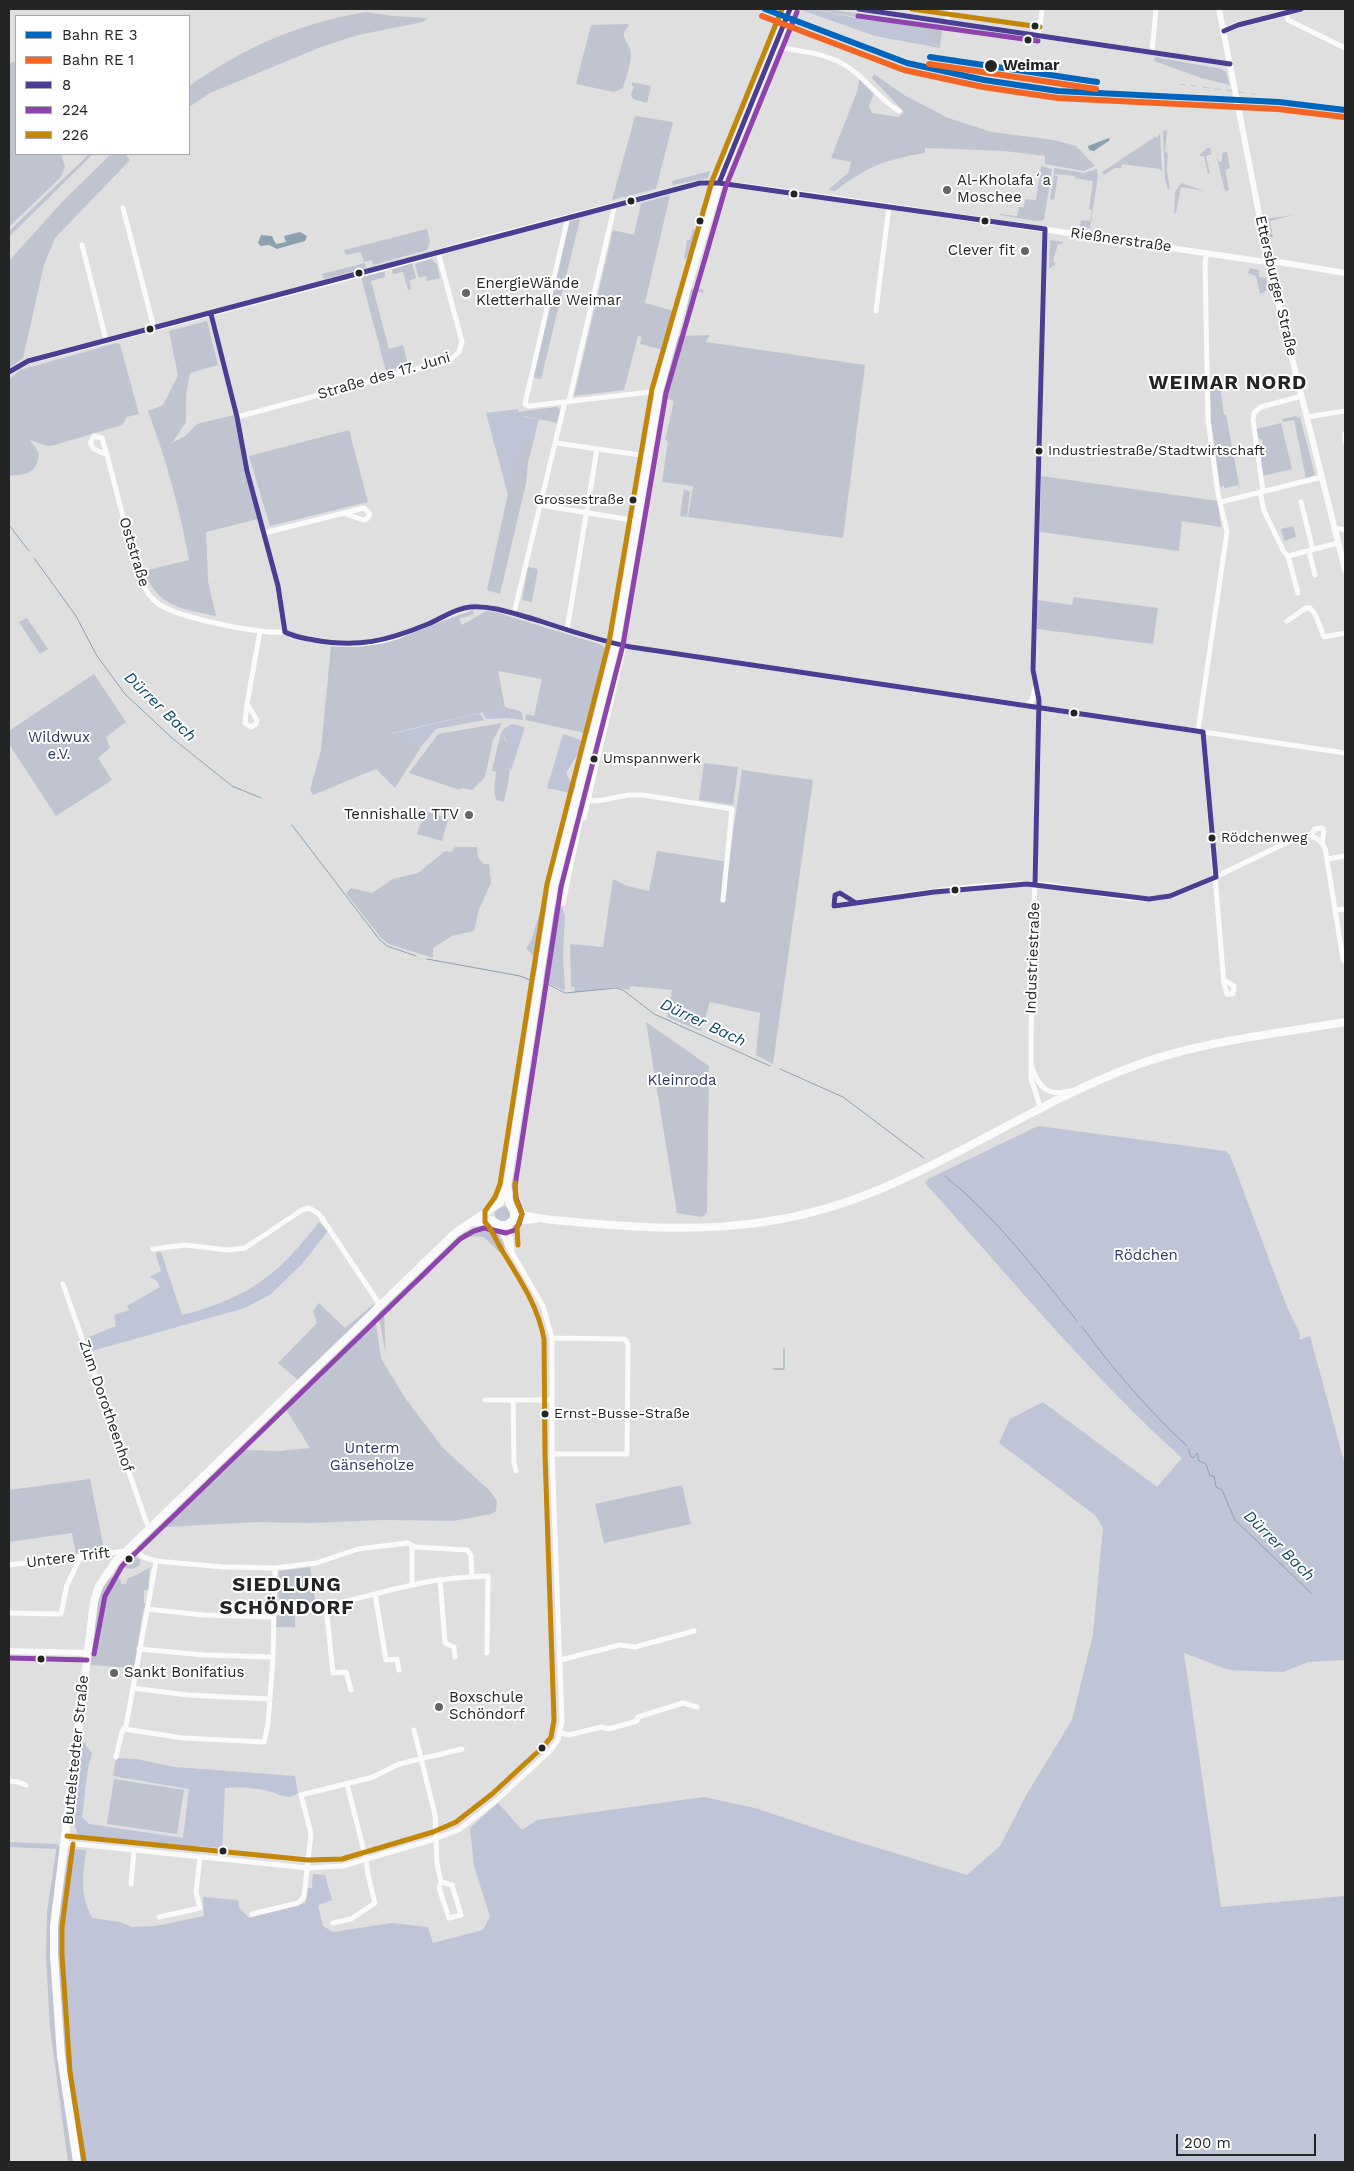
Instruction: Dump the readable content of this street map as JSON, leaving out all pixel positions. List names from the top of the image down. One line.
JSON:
{"streets":{"main road":["Buttelstedter Straße"],"street":["Rießnerstraße","Ettersburger Straße","Straße des 17. Juni","Oststraße","Industriestraße","Zum Dorotheenhof","Untere Trift"]},"crossings":[["Rießnerstraße","Ettersburger Straße"],["Rießnerstraße","Straße des 17. Juni"],["Rießnerstraße","Industriestraße"],["Oststraße","Industriestraße"],["Zum Dorotheenhof","Buttelstedter Straße"],["Untere Trift","Buttelstedter Straße"]],"districts":["WEIMAR NORD","SIEDLUNG SCHÖNDORF"],"water":["Dürrer Bach"],"parks":["Wildwux e.V.","Kleinroda","Rödchen","Unterm Gänseholze"],"places":["Weimar","Al-Kholafa´a Moschee","Clever fit","EnergieWände Kletterhalle Weimar","Industriestraße/Stadtwirtschaft","Grossestraße","Umspannwerk","Tennishalle TTV","Rödchenweg","Ernst-Busse-Straße","Sankt Bonifatius","Boxschule Schöndorf"],"lines":["transit line 8","transit line 226","transit line 224"],"legend":["Bahn RE 3","Bahn RE 1","8","224","226"],"scale_bar":"200 m"}
